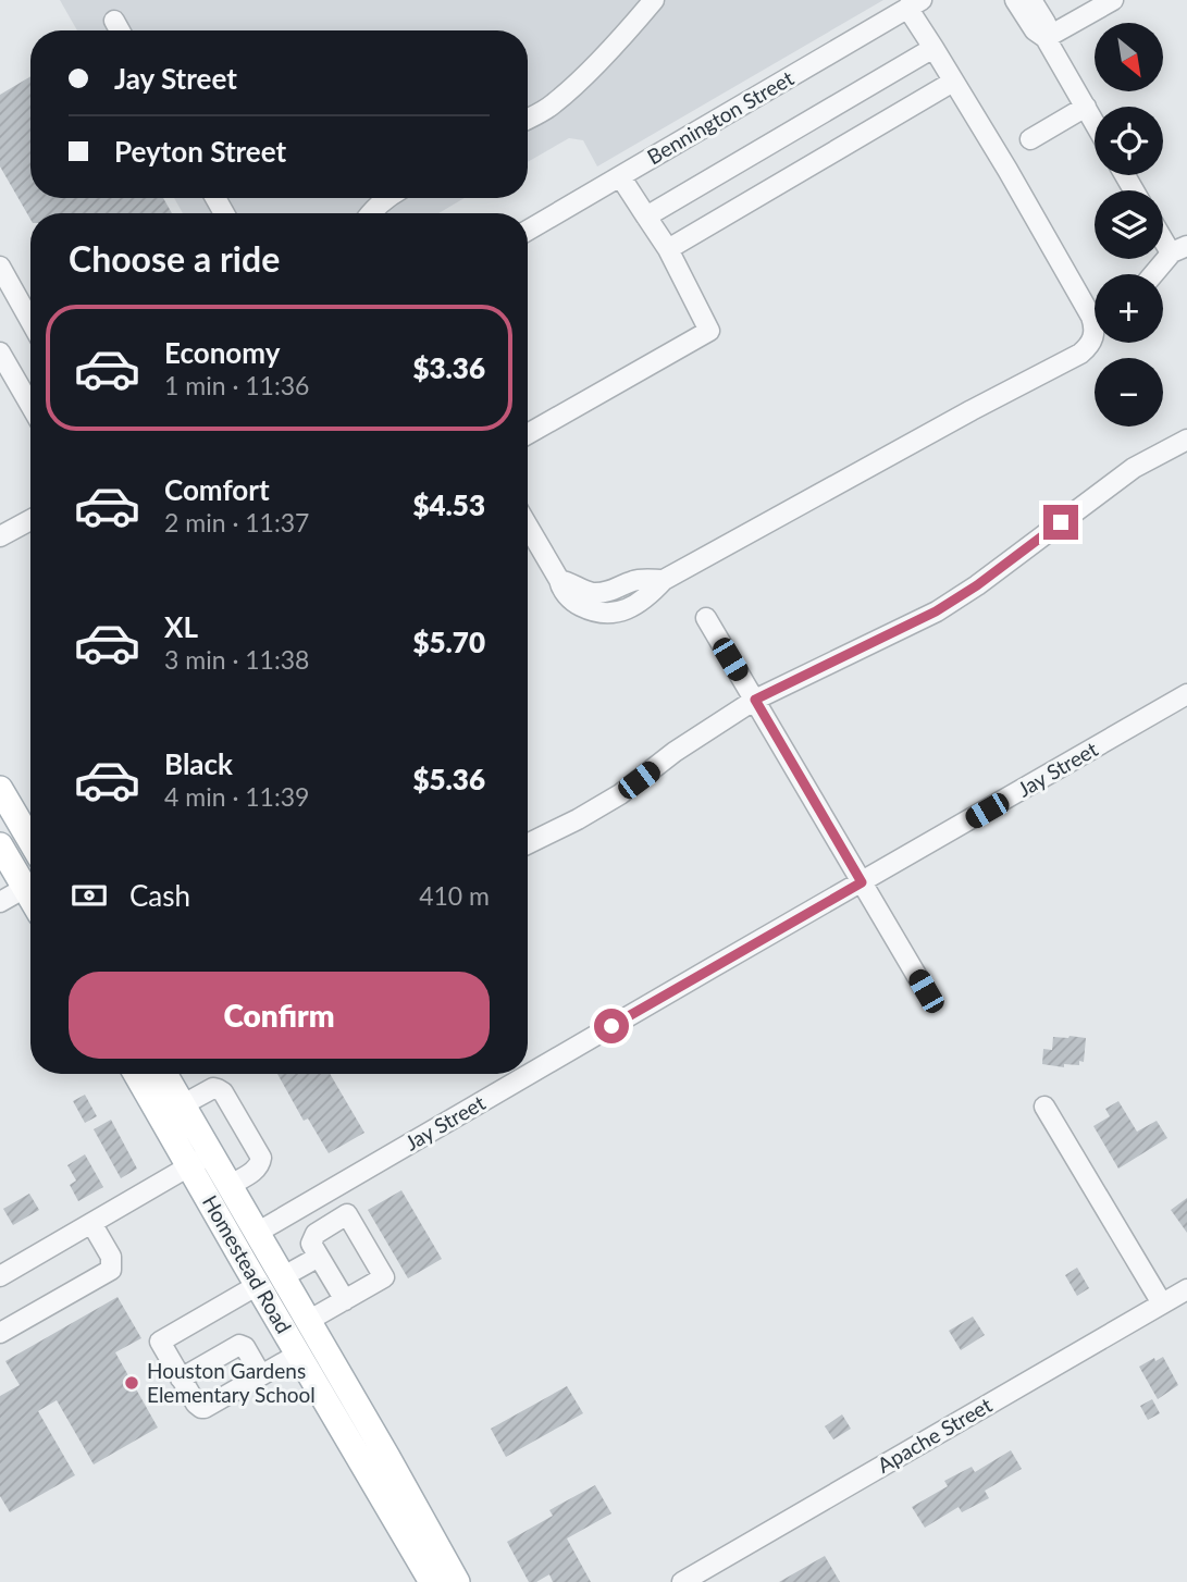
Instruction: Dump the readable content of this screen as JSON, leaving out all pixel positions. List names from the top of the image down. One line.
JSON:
{"streets":{"main road":["Homestead Road"],"street":["Bennington Street","Jay Street","Apache Street"]},"crossings":[["Jay Street","Homestead Road"]],"places":["Houston Gardens Elementary School"],"north":"bottom right","page":{"map_buttons":["+","−"],"banner":["Jay Street","Peyton Street"],"heading":"Choose a ride","list":[{"name":"Economy","note":"1 min · 11:36","value":"$3.36"},{"name":"Comfort","note":"2 min · 11:37","value":"$4.53"},{"name":"XL","note":"3 min · 11:38","value":"$5.70"},{"name":"Black","note":"4 min · 11:39","value":"$5.36"}],"pay":["Cash","410 m"],"buttons":"Confirm"}}
